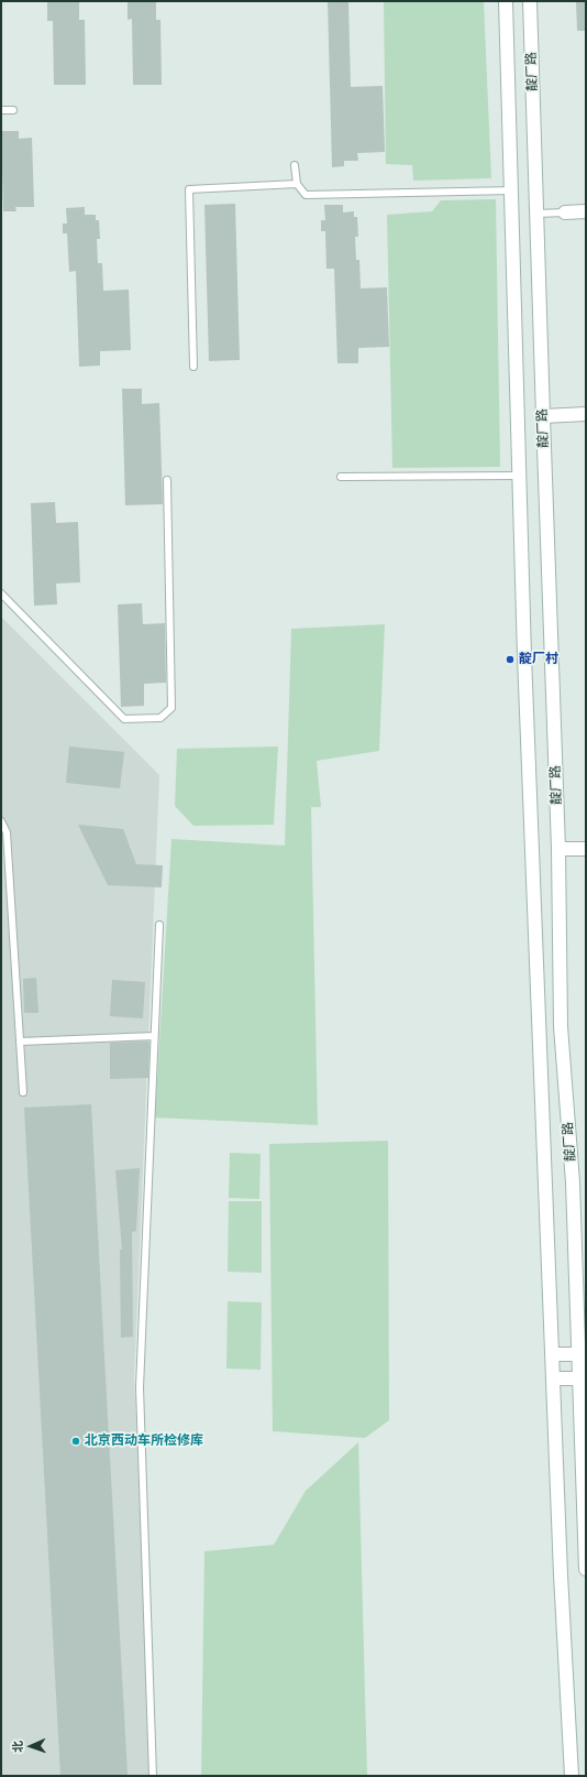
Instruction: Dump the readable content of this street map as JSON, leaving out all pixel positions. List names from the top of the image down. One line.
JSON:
{"streets":{"main road":["靛厂路"]},"places":["靛厂村","北京西动车所检修库"],"north":"left"}
